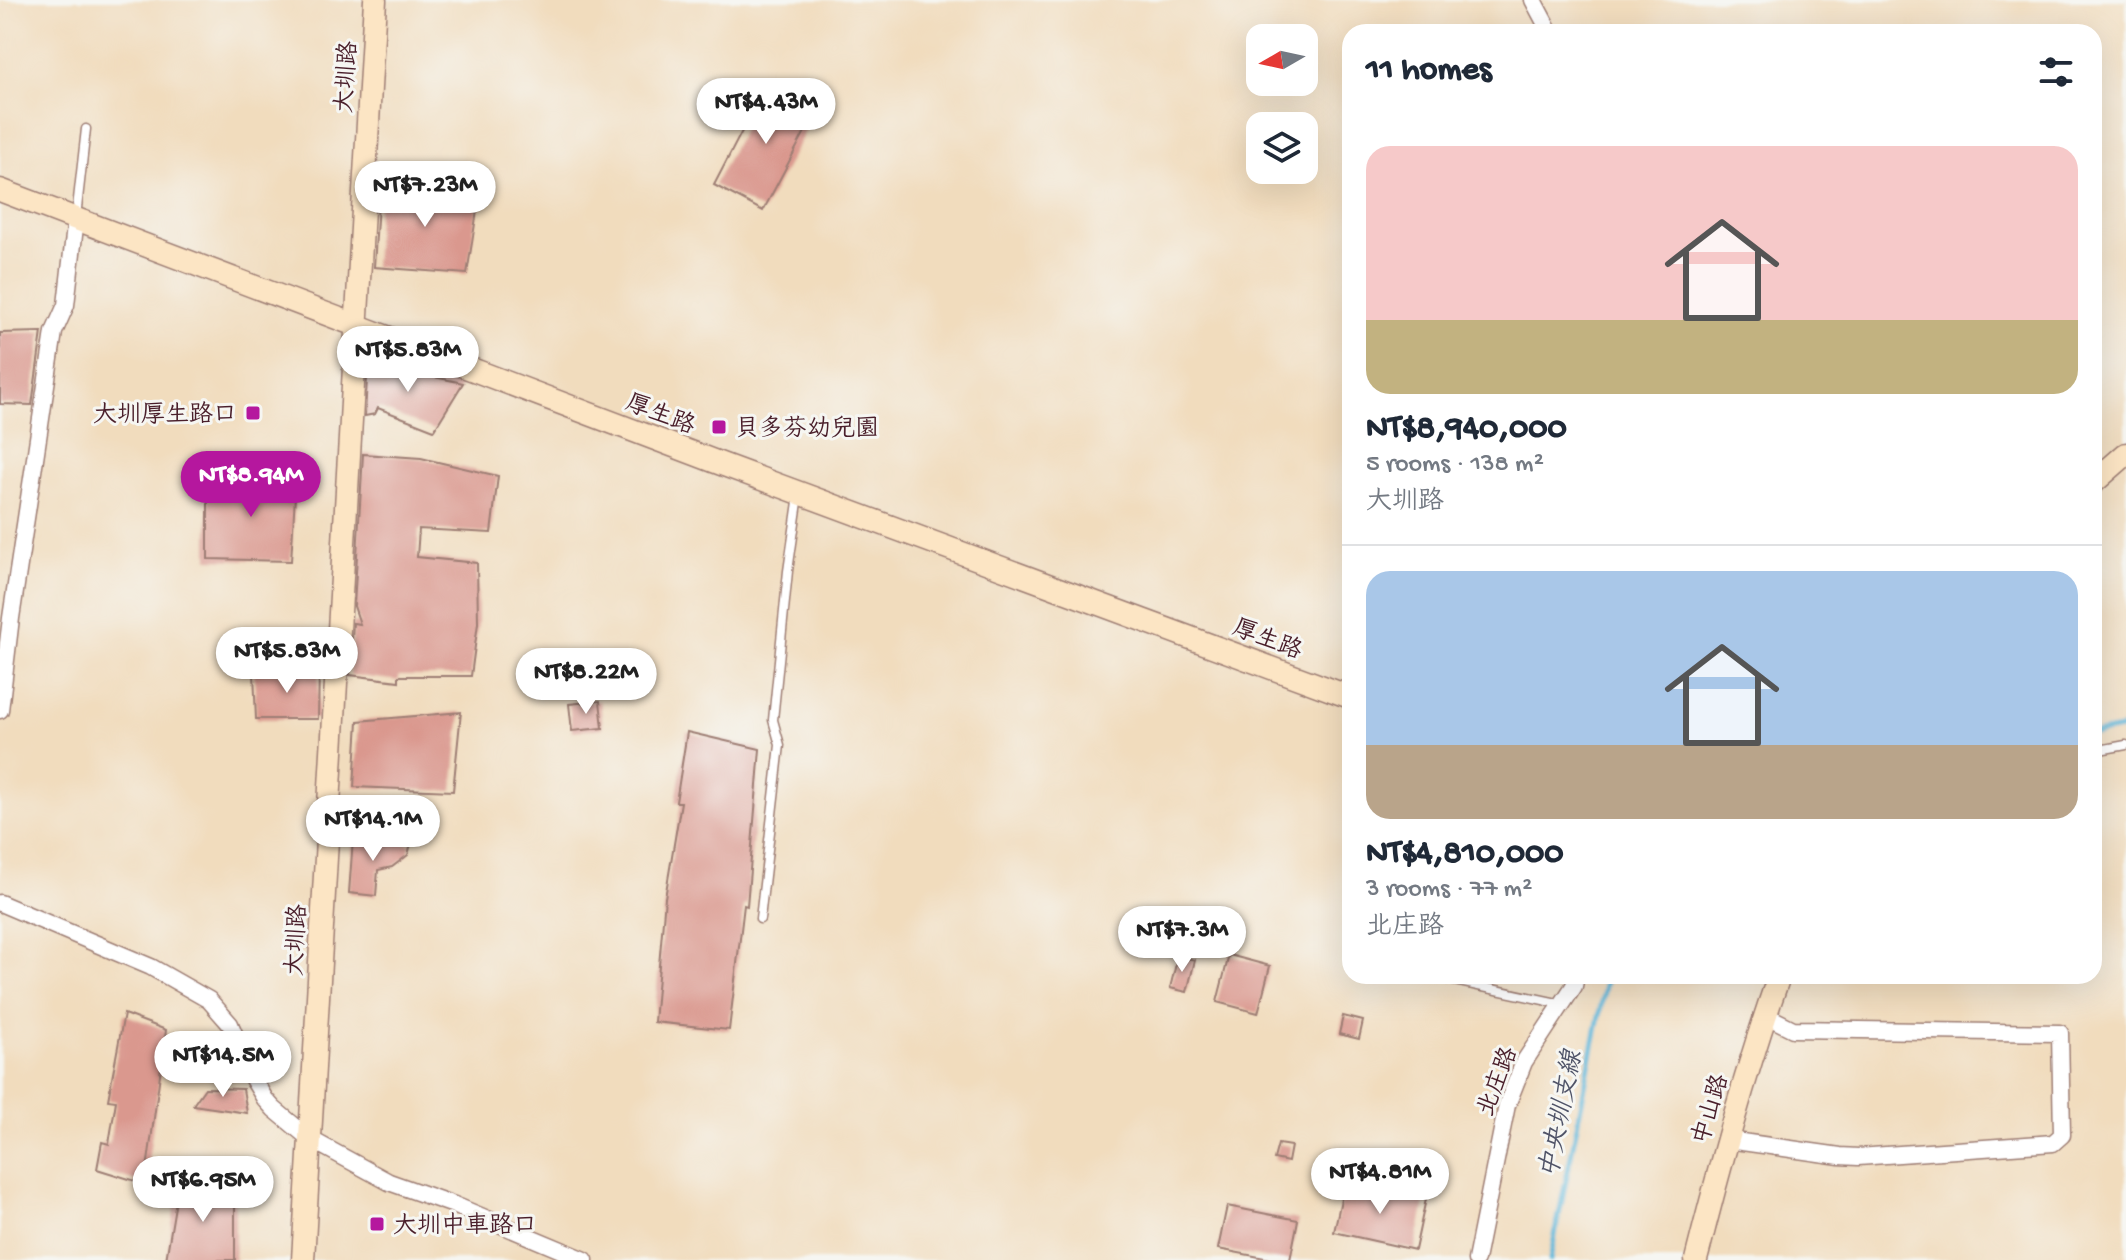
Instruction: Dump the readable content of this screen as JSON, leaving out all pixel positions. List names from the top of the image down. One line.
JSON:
{"streets":{"street":["大圳路","厚生路","北庄路","中山路"]},"crossings":[["大圳路","厚生路"]],"water":["中央圳支線"],"places":{"transit":["大圳厚生路口","貝多芬幼兒園","大圳中車路口"]},"north":"left","page":{"heading":"11 homes","price":["NT$4.43M","NT$7.23M","NT$5.83M","NT$8.94M","NT$5.83M","NT$8.22M","NT$14.1M","NT$7.3M","NT$14.5M","NT$4.81M","NT$6.95M"],"list":[{"name":"NT$8,940,000","note":"5 rooms · 138 m² · 大圳路"},{"name":"NT$4,810,000","note":"3 rooms · 77 m² · 北庄路"}]}}
